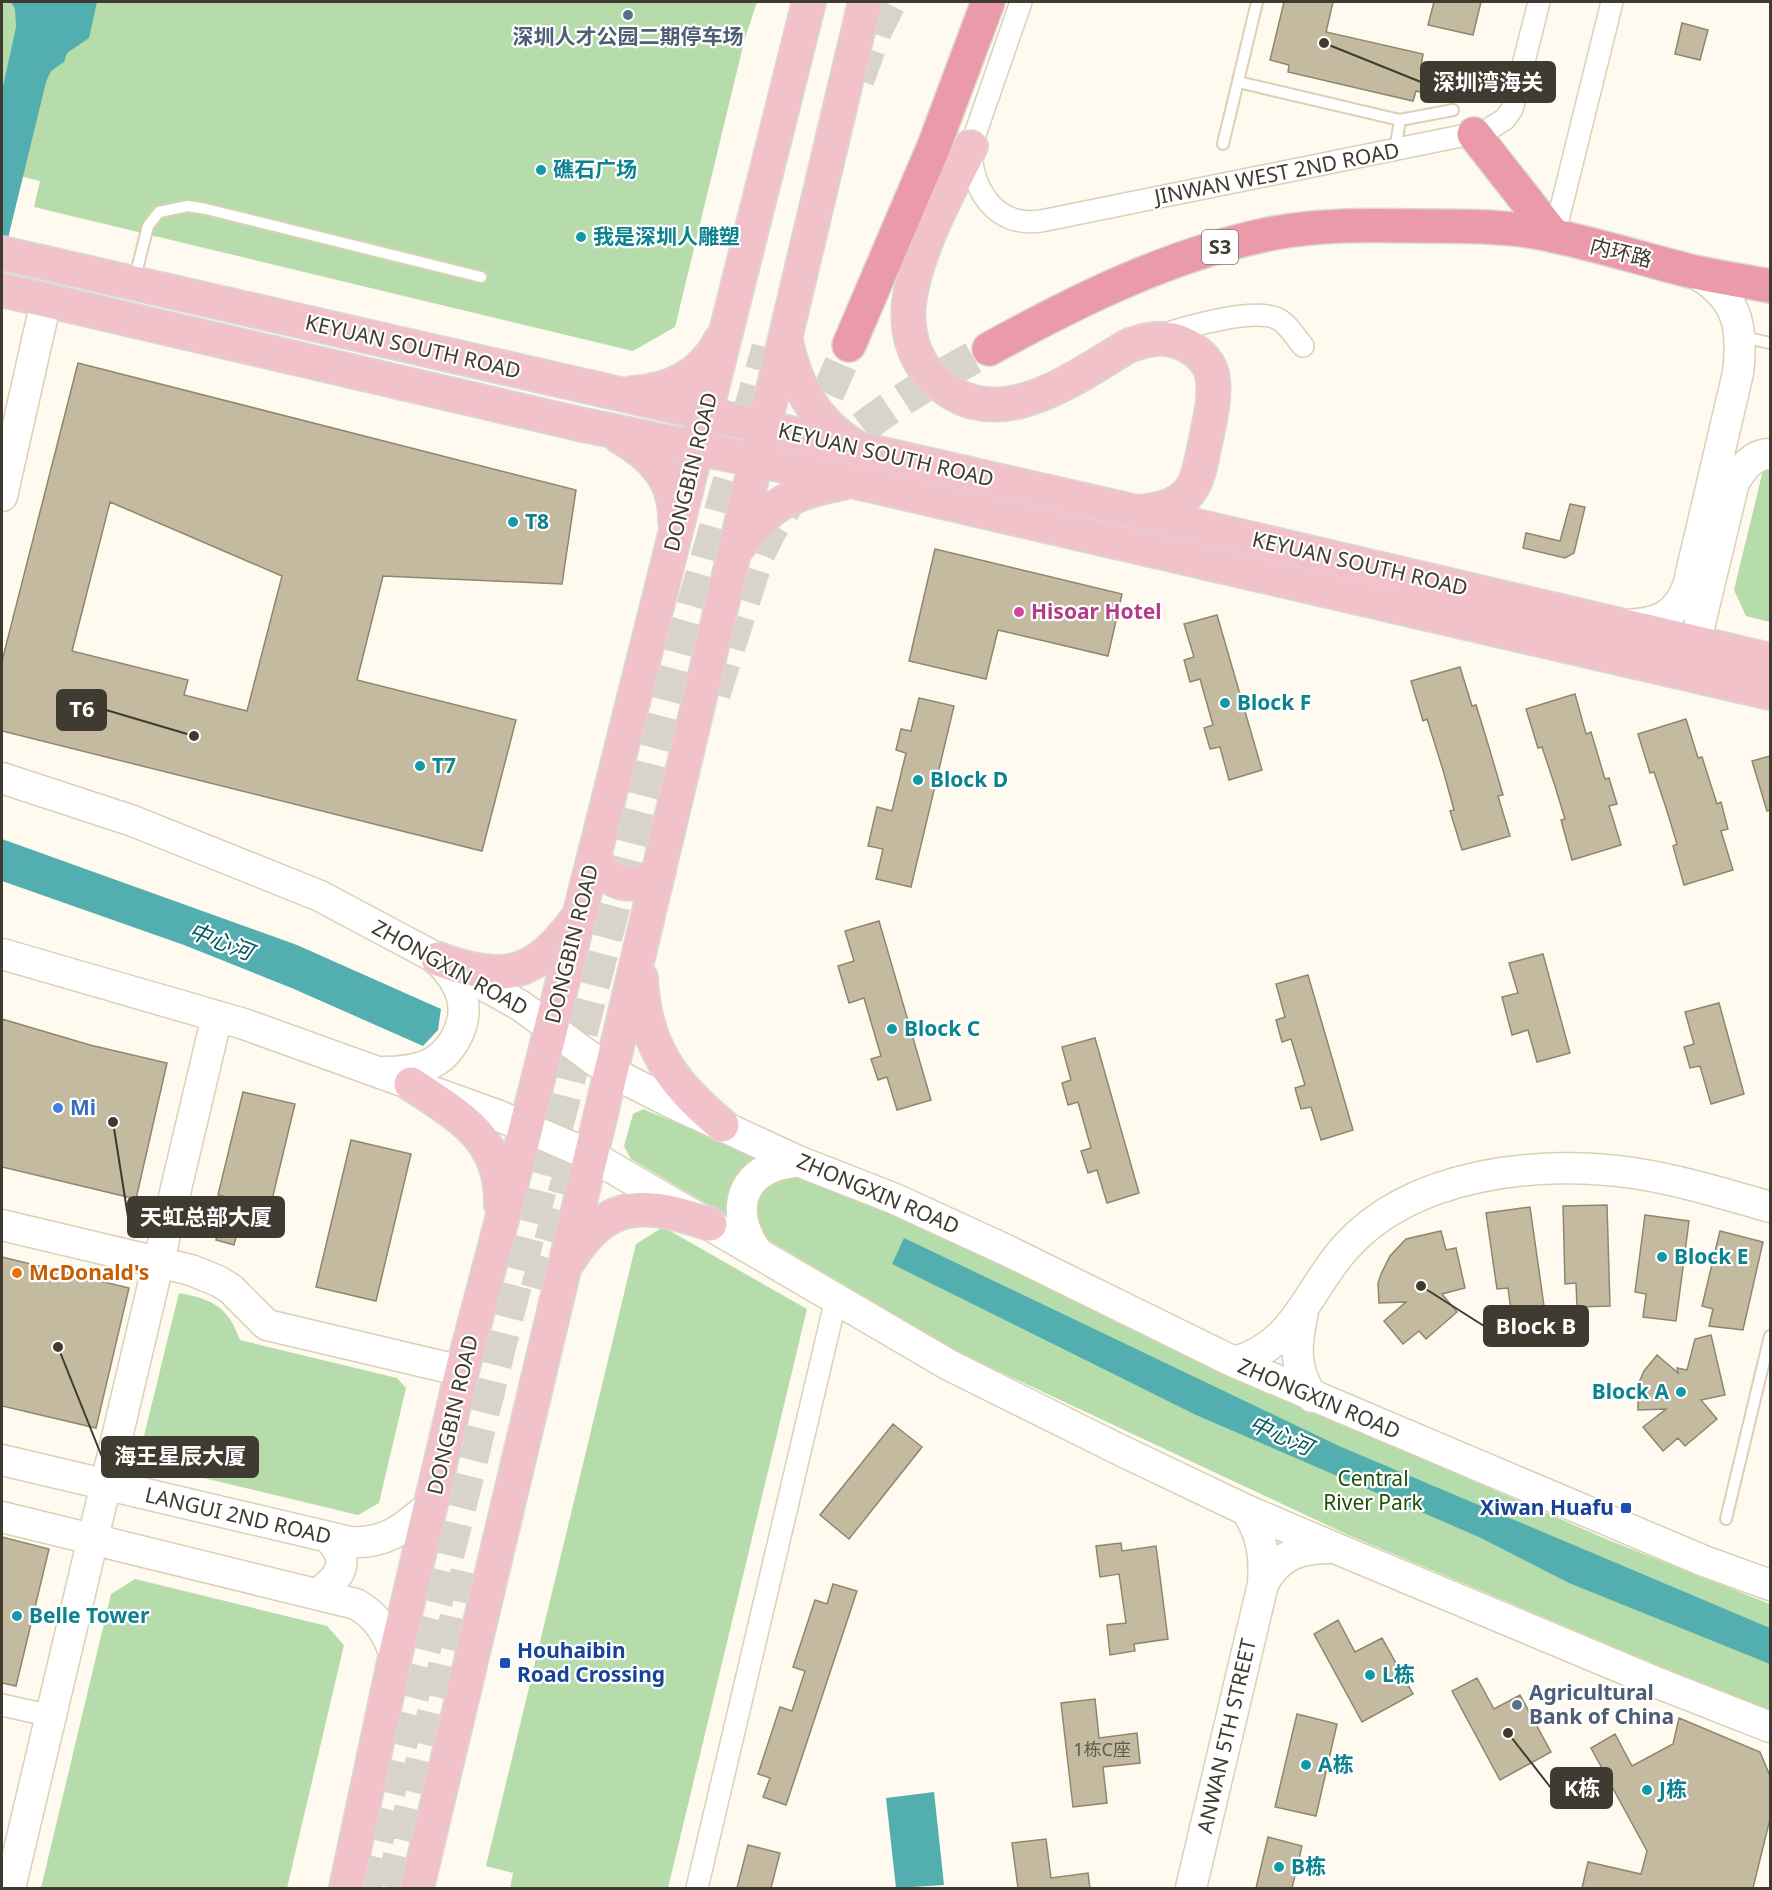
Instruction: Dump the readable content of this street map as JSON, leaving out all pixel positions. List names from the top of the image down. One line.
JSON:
{"streets":{"highway":["S3","内环路"],"main road":["KEYUAN SOUTH ROAD","DONGBIN ROAD","ZHONGXIN ROAD","LANGUI 2ND ROAD","ANWAN 5TH STREET"],"street":["JINWAN WEST 2ND ROAD"]},"crossings":[["KEYUAN SOUTH ROAD","DONGBIN ROAD"],["DONGBIN ROAD","ZHONGXIN ROAD"],["DONGBIN ROAD","LANGUI 2ND ROAD"]],"water":["中心河"],"parks":["Central River Park"],"places":{"other":["深圳人才公园二期停车场","深圳湾海关","礁石广场","我是深圳人雕塑","T8","Hisoar Hotel","Block F","T6","T7","Block D","Block C","Mi","天虹总部大厦","Block E","McDonald's","Block B","海王星辰大厦","Block A","Belle Tower","L栋","Agricultural Bank of China","K栋","A栋","J栋","B栋"],"transit":["Xiwan Huafu","Houhaibin Road Crossing"]},"house_numbers":["1栋C座"]}
